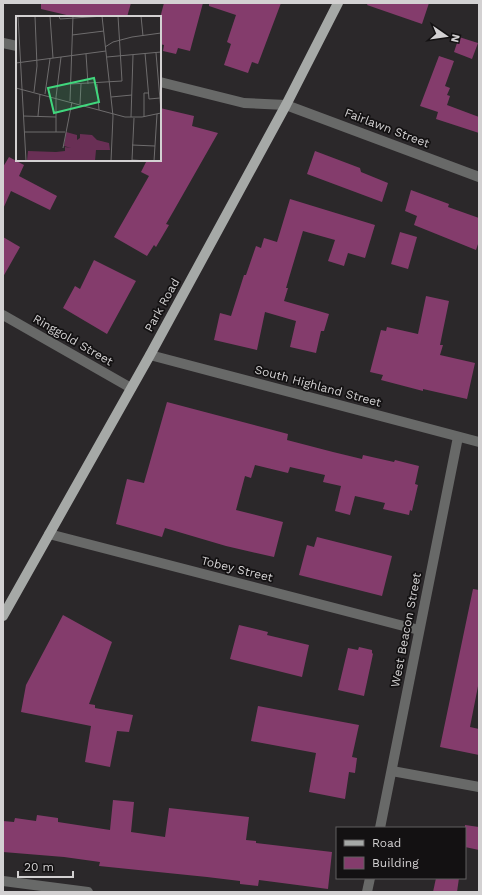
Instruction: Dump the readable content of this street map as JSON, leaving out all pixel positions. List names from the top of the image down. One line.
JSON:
{"streets":{"main road":["Park Road"],"street":["Fairlawn Street","Ringgold Street","South Highland Street","Tobey Street","West Beacon Street"]},"crossings":[["Fairlawn Street","Park Road"],["Park Road","Ringgold Street"],["Park Road","South Highland Street"],["Park Road","Tobey Street"],["South Highland Street","West Beacon Street"],["Tobey Street","West Beacon Street"]],"legend":["Road","Building"],"scale_bar":"20 m","north":"right"}
